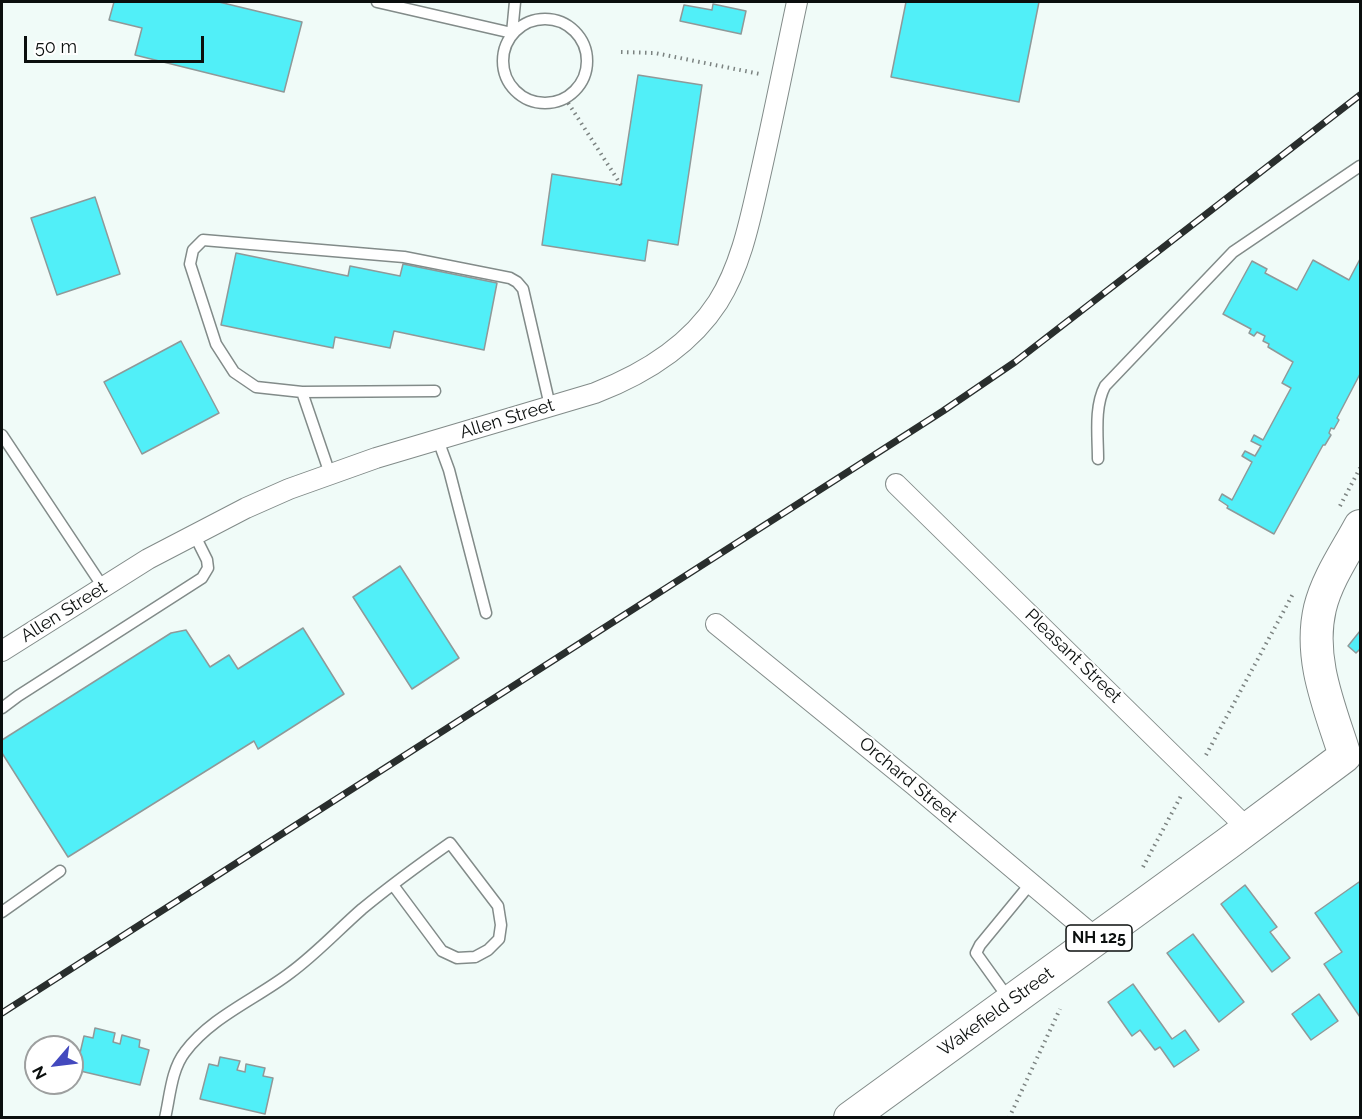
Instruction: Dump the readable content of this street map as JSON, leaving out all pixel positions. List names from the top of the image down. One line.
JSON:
{"streets":{"main road":["NH 125","Wakefield Street"],"street":["Allen Street","Pleasant Street","Orchard Street"]},"crossings":[["Pleasant Street","Wakefield Street"],["Orchard Street","Wakefield Street"]],"scale_bar":"50 m","north":"bottom left"}
